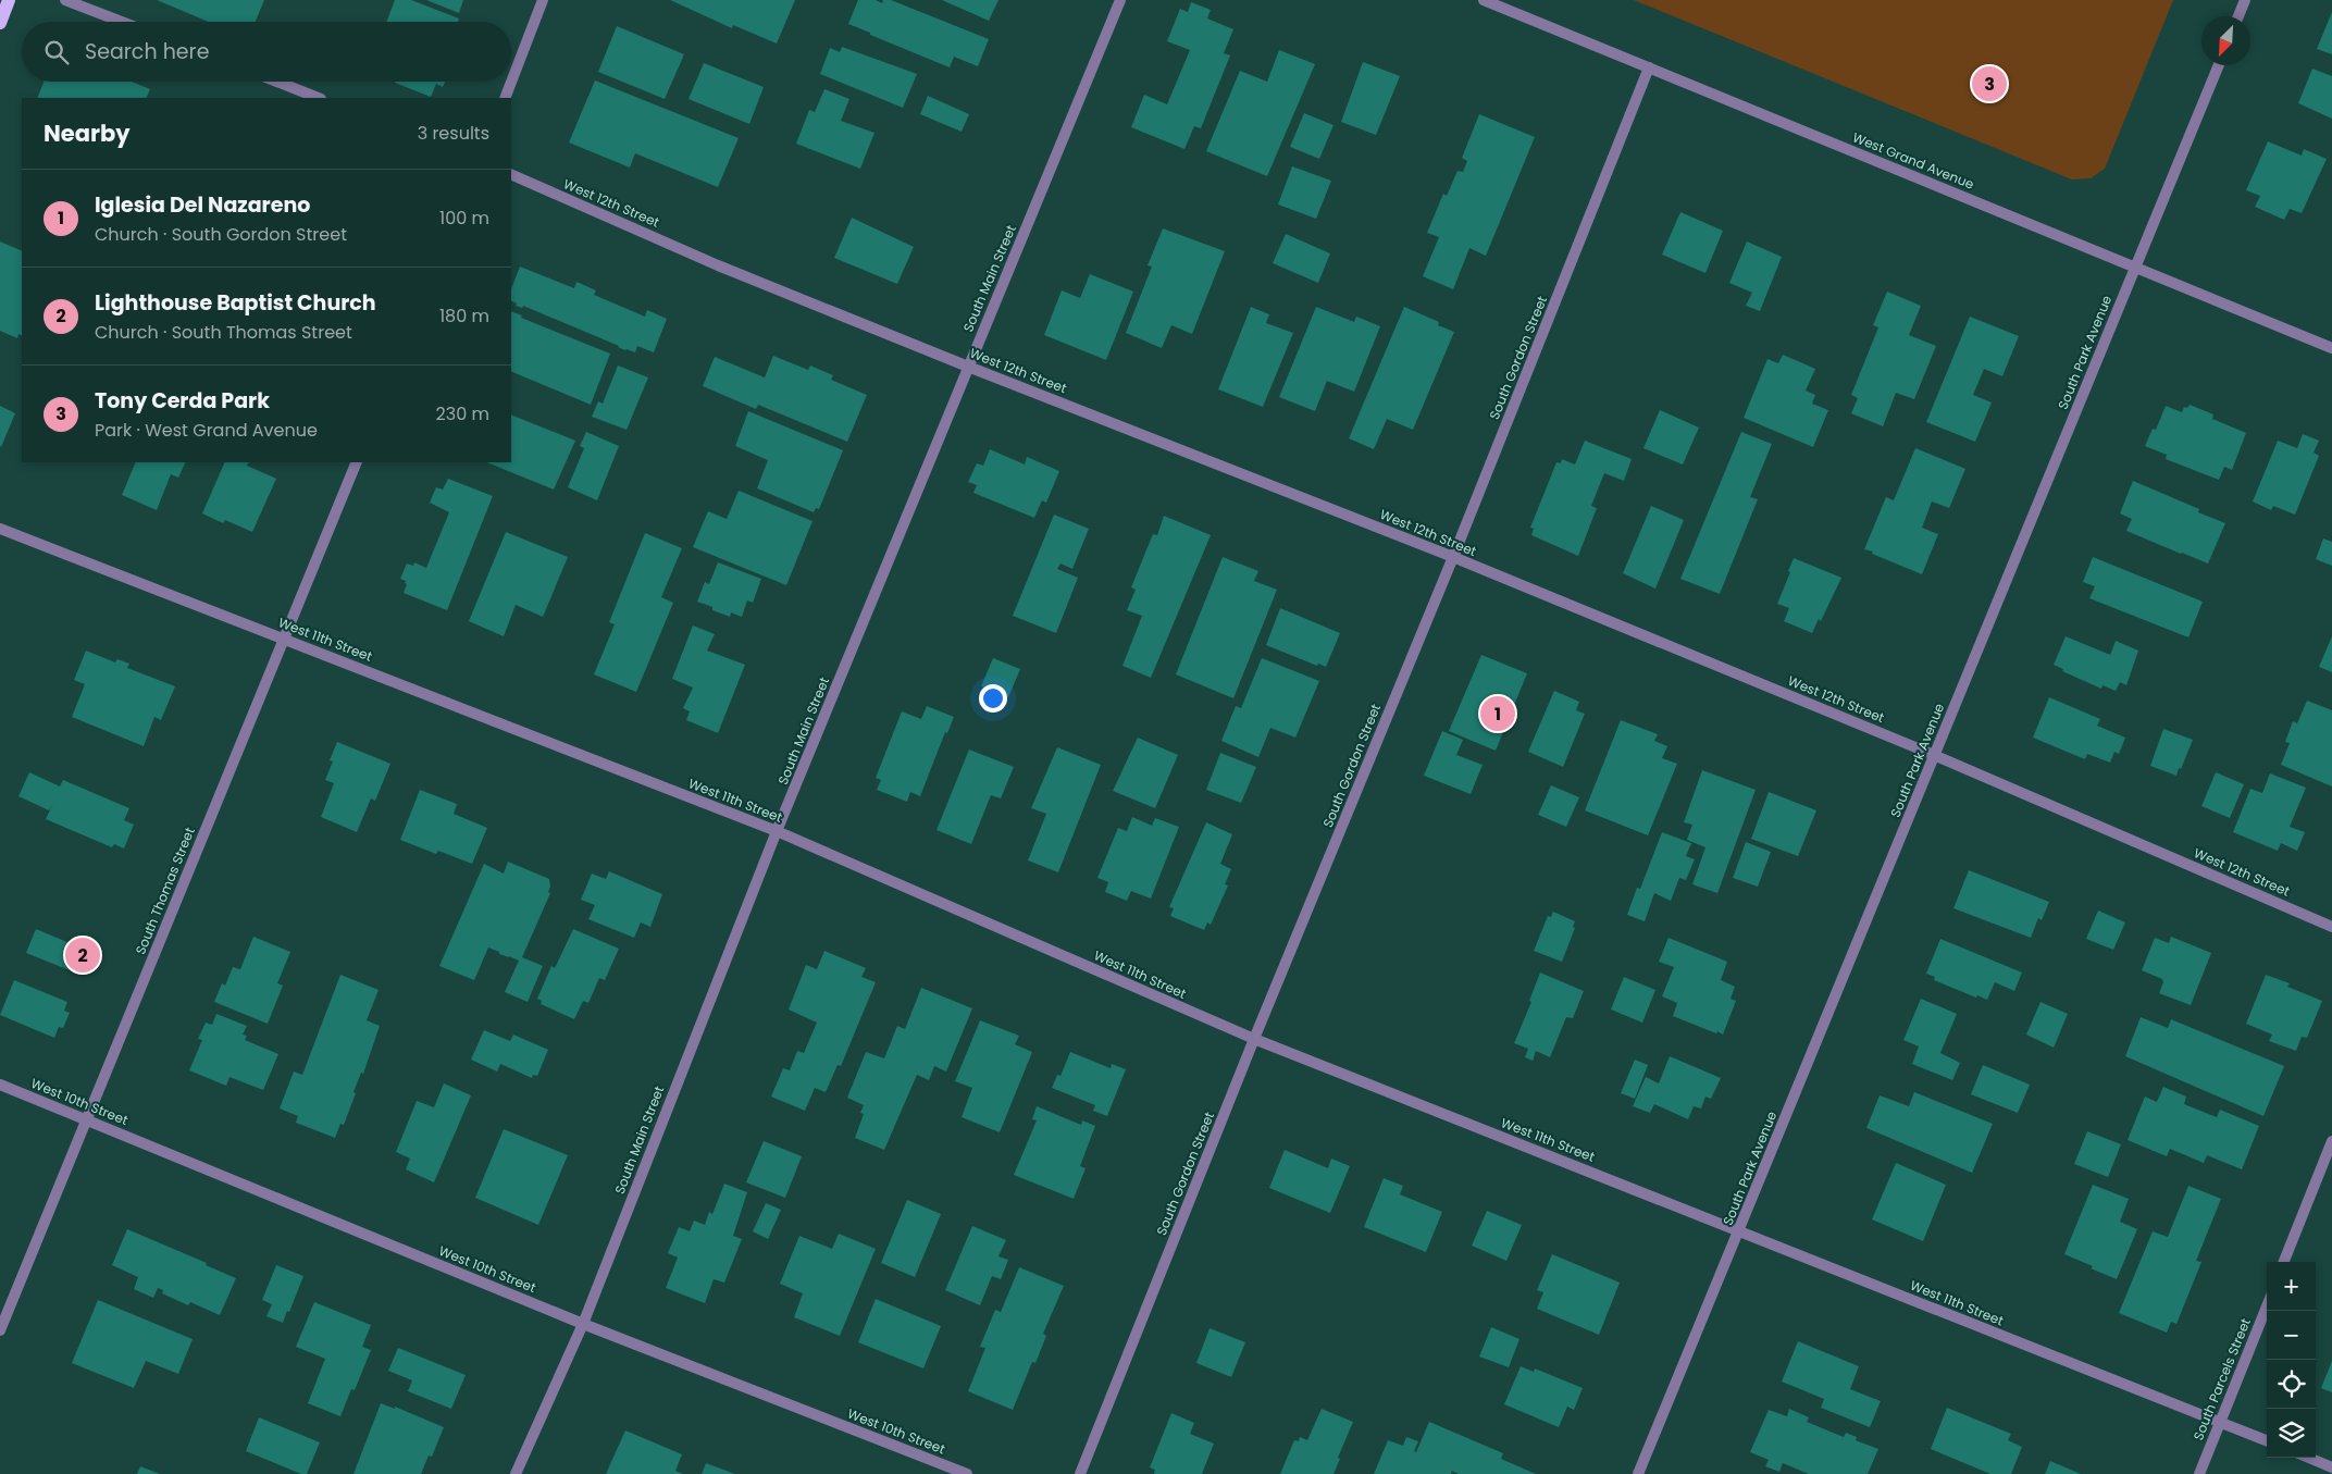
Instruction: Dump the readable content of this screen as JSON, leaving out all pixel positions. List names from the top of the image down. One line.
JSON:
{"streets":{"street":["West Grand Avenue","West 12th Street","South Main Street","South Park Avenue","South Gordon Street","West 11th Street","South Thomas Street","West 10th Street","South Parcels Street"]},"crossings":[["West Grand Avenue","South Park Avenue"],["West Grand Avenue","South Gordon Street"],["West 12th Street","South Main Street"],["West 12th Street","South Park Avenue"],["West 12th Street","South Gordon Street"],["South Main Street","West 11th Street"],["South Main Street","West 10th Street"],["South Park Avenue","West 11th Street"],["South Gordon Street","West 11th Street"],["West 11th Street","South Thomas Street"],["West 11th Street","South Parcels Street"],["South Thomas Street","West 10th Street"]],"north":"bottom left","page":{"search":"Search here","pins":["3","1","2"],"heading":["Nearby","3 results"],"list":[{"mark":"1","name":"Iglesia Del Nazareno","note":"Church · South Gordon Street","value":"100 m"},{"mark":"2","name":"Lighthouse Baptist Church","note":"Church · South Thomas Street","value":"180 m"},{"mark":"3","name":"Tony Cerda Park","note":"Park · West Grand Avenue","value":"230 m"}],"map_buttons":["+","−"]}}
